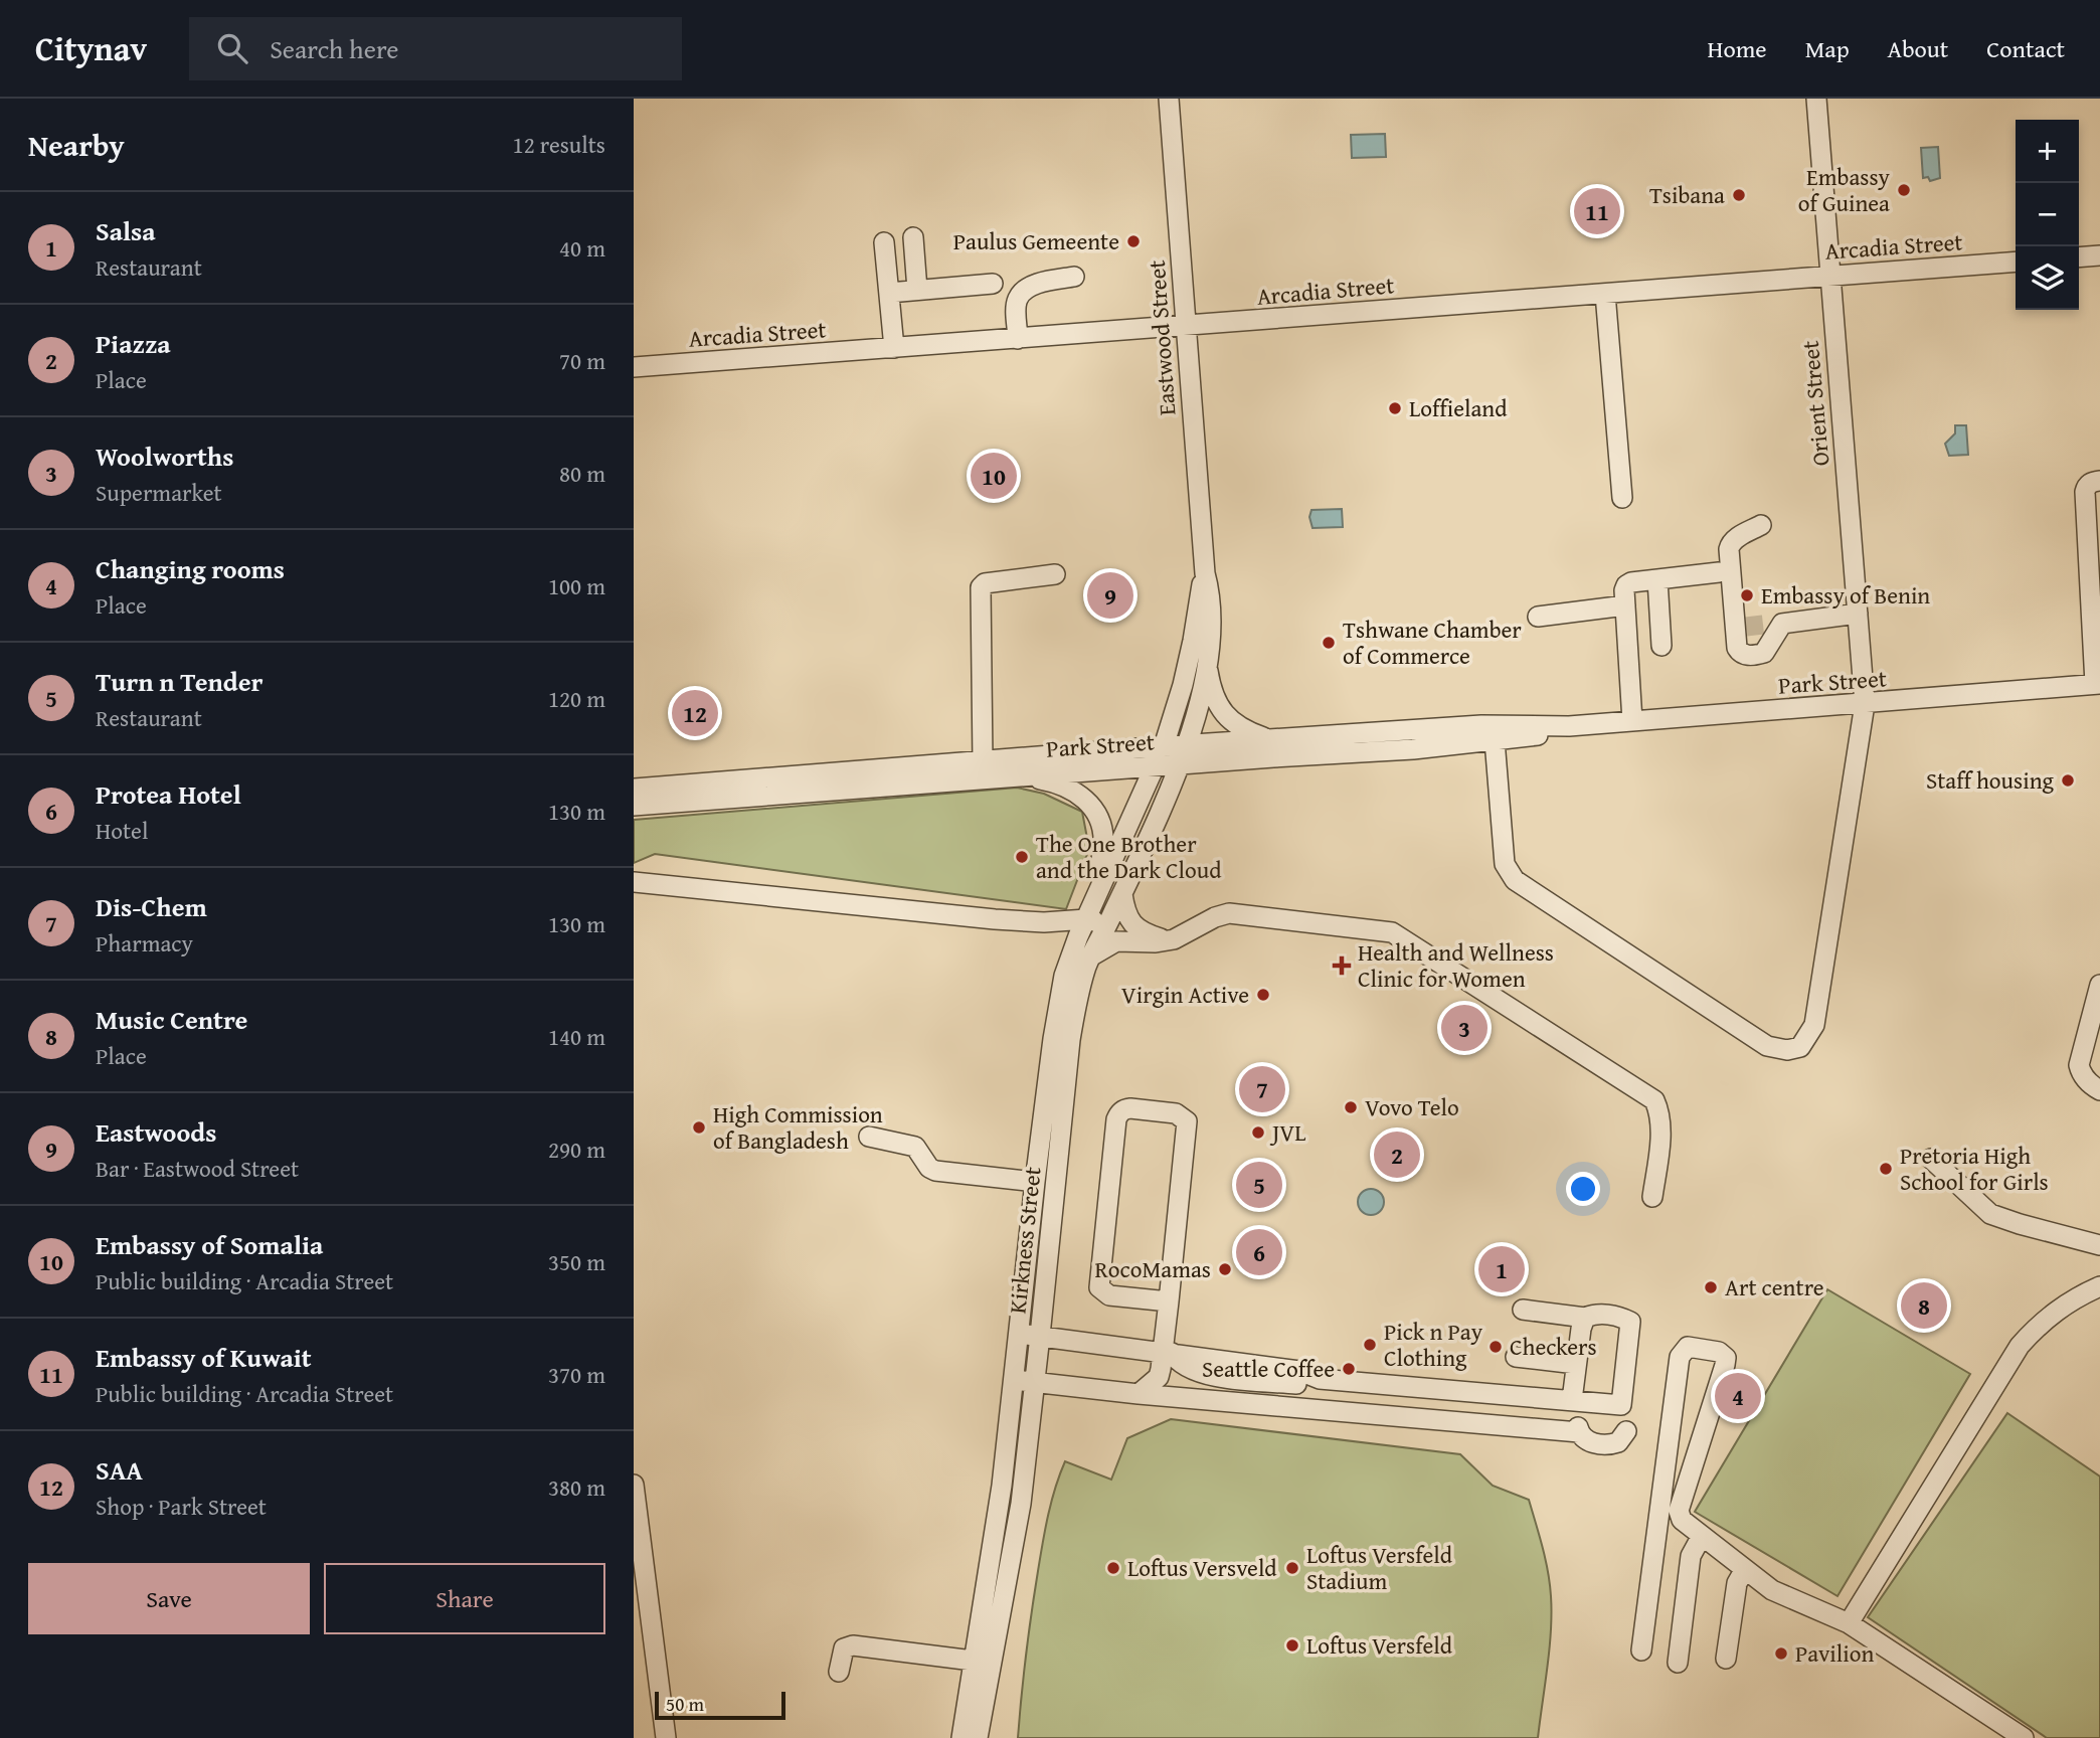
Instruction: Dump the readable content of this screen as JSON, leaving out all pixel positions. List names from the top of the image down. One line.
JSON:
{"streets":{"street":["Arcadia Street","Eastwood Street","Orient Street","Park Street","Kirkness Street"]},"crossings":[["Arcadia Street","Eastwood Street"],["Arcadia Street","Orient Street"],["Eastwood Street","Park Street"],["Eastwood Street","Kirkness Street"],["Orient Street","Park Street"],["Park Street","Kirkness Street"]],"places":{"other":["Embassy of Guinea","Tsibana","Paulus Gemeente","Loffieland","Embassy of Benin","Tshwane Chamber of Commerce","Staff housing","The One Brother and the Dark Cloud","Virgin Active","Vovo Telo","High Commission of Bangladesh","JVL","Pretoria High School for Girls","RocoMamas","Art centre","Pick n Pay Clothing","Checkers","Seattle Coffee","Loftus Versveld","Loftus Versfeld Stadium","Loftus Versfeld","Pavilion"],"health":["Health and Wellness Clinic for Women"]},"scale_bar":"50 m","page":{"header":"Citynav","search":"Search here","nav":["Home","Map","About","Contact"],"heading":["Nearby","12 results"],"map_buttons":["+","−"],"pins":["11","10","9","12","3","7","2","5","6","1","8","4"],"list":[{"mark":"1","name":"Salsa","note":"Restaurant","value":"40 m"},{"mark":"2","name":"Piazza","note":"Place","value":"70 m"},{"mark":"3","name":"Woolworths","note":"Supermarket","value":"80 m"},{"mark":"4","name":"Changing rooms","note":"Place","value":"100 m"},{"mark":"5","name":"Turn n Tender","note":"Restaurant","value":"120 m"},{"mark":"6","name":"Protea Hotel","note":"Hotel","value":"130 m"},{"mark":"7","name":"Dis-Chem","note":"Pharmacy","value":"130 m"},{"mark":"8","name":"Music Centre","note":"Place","value":"140 m"},{"mark":"9","name":"Eastwoods","note":"Bar · Eastwood Street","value":"290 m"},{"mark":"10","name":"Embassy of Somalia","note":"Public building · Arcadia Street","value":"350 m"},{"mark":"11","name":"Embassy of Kuwait","note":"Public building · Arcadia Street","value":"370 m"},{"mark":"12","name":"SAA","note":"Shop · Park Street","value":"380 m"}],"buttons":["Save","Share"],"scale":"50 m"}}
